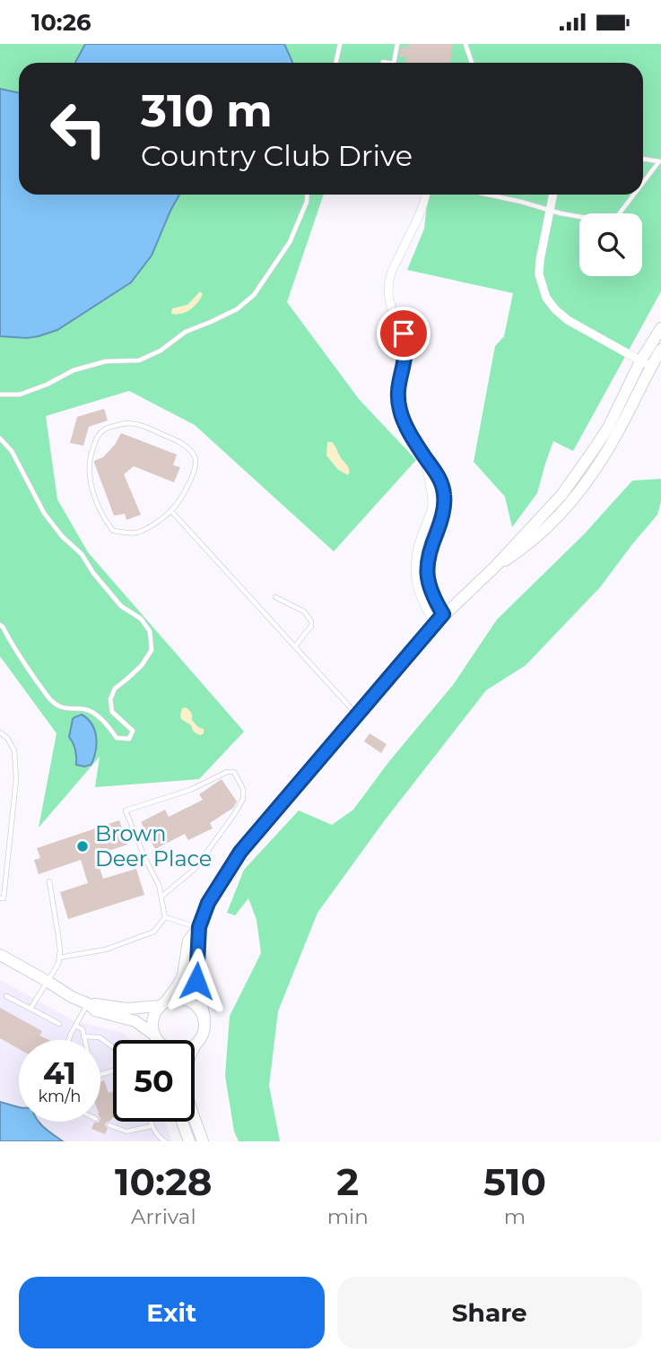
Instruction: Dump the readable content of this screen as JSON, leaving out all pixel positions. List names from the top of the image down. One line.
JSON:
{"places":["Brown Deer Place"],"page":{"status":"10:26","turn":["310 m","Country Club Drive"],"speed":"41 km/h","limit":"50","eta":["10:28","Arrival","2","min","510","m"],"buttons":["Exit","Share"]}}
